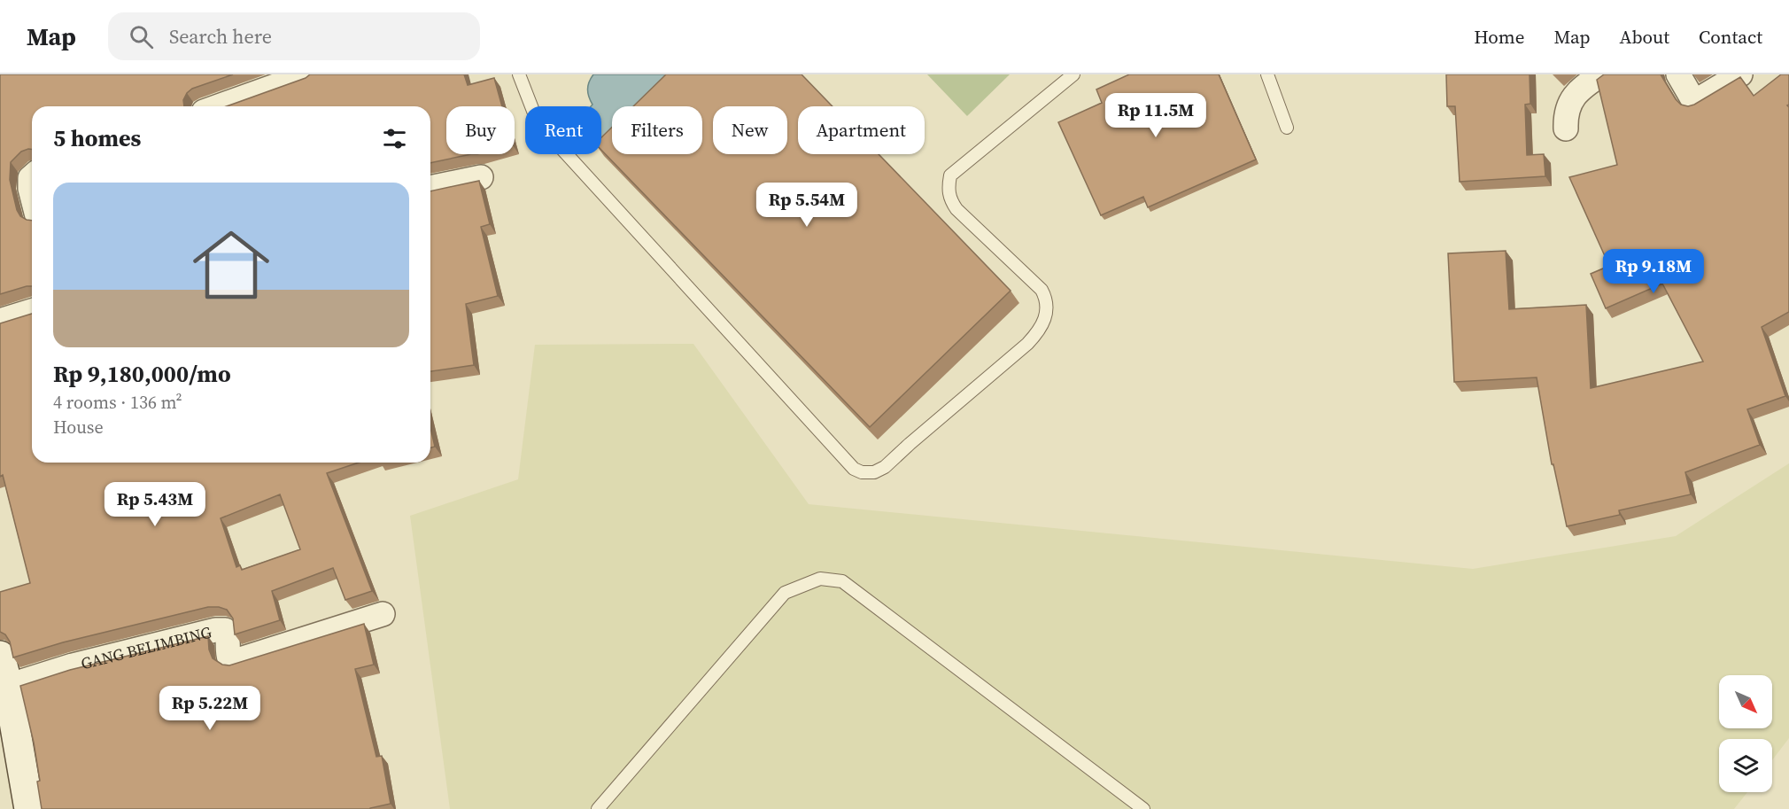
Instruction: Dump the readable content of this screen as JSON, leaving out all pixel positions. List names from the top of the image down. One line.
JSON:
{"streets":{"street":["GANG BELIMBING"]},"north":"bottom right","page":{"header":"Map","search":"Search here","nav":["Home","Map","About","Contact"],"price":["Rp 11.5M","Rp 5.54M","Rp 9.18M","Rp 5.43M","Rp 5.22M"],"chip":["Buy","Rent","Filters","New","Apartment"],"heading":"5 homes","list":[{"name":"Rp 9,180,000/mo","note":"4 rooms · 136 m² · House"}]}}
